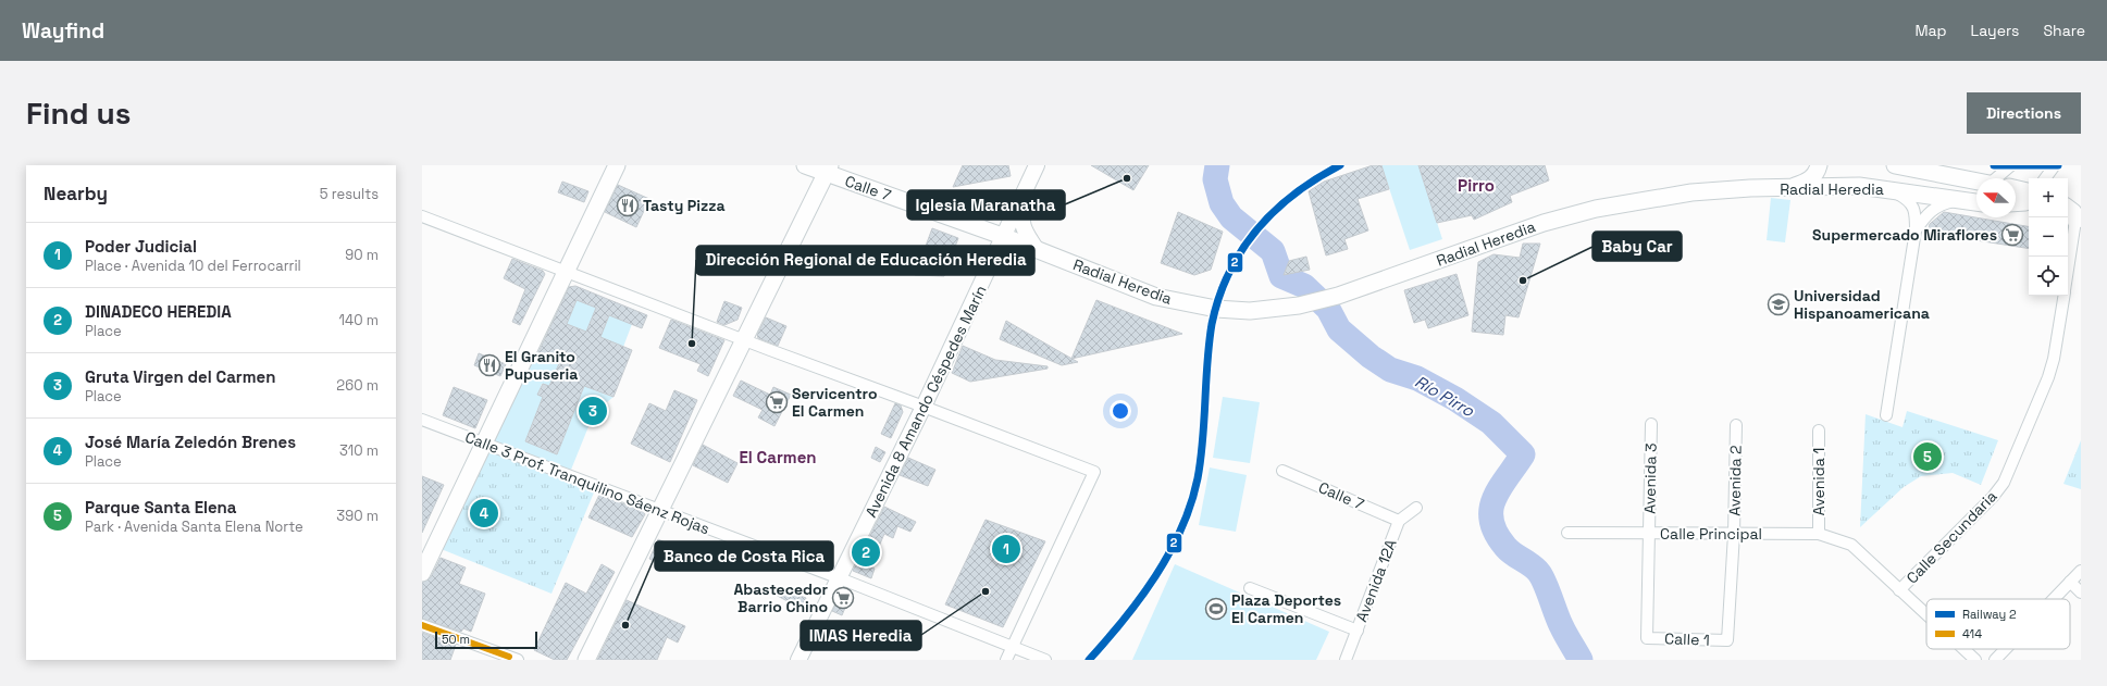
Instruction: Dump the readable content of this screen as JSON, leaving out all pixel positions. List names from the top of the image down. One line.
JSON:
{"streets":{"main road":["Calle 7","Radial Heredia"],"street":["Avenida 8 Amando Céspedes Marín","Avenida 3","Avenida 2","Avenida 1","Calle 3 Prof. Tranquilino Sáenz Rojas","Calle Principal","Calle Secundaria","Avenida 12A","Calle 1"]},"crossings":[["Calle 7","Radial Heredia"],["Calle 7","Avenida 8 Amando Céspedes Marín"],["Calle 7","Avenida 12A"],["Radial Heredia","Avenida 8 Amando Céspedes Marín"],["Avenida 8 Amando Céspedes Marín","Calle 3 Prof. Tranquilino Sáenz Rojas"],["Avenida 3","Calle Principal"],["Avenida 3","Calle 1"],["Avenida 2","Calle Principal"],["Avenida 2","Calle 1"],["Avenida 1","Calle Principal"],["Calle Principal","Calle Secundaria"]],"districts":["Pirro","El Carmen"],"water":["Río Pirro"],"places":{"other":["Iglesia Maranatha","Baby Car","Dirección Regional de Educación Heredia","IMAS Heredia","Banco de Costa Rica"],"restaurant":["Tasty Pizza","El Granito Pupuseria"],"supermarket":["Supermercado Miraflores","Servicentro El Carmen","Abastecedor Barrio Chino"],"school or university":["Universidad Hispanoamericana"],"sports":["Plaza Deportes El Carmen"]},"lines":["rail line 2","transit line 414"],"legend":["Railway 2","414"],"scale_bar":"50 m","north":"left","page":{"header":"Wayfind","nav":["Map","Layers","Share"],"buttons":"Directions","title":"Find us","heading":["Nearby","5 results"],"map_buttons":["+","−"],"list":[{"mark":"1","name":"Poder Judicial","note":"Place · Avenida 10 del Ferrocarril","value":"90 m"},{"mark":"2","name":"DINADECO HEREDIA","note":"Place","value":"140 m"},{"mark":"3","name":"Gruta Virgen del Carmen","note":"Place","value":"260 m"},{"mark":"4","name":"José María Zeledón Brenes","note":"Place","value":"310 m"},{"mark":"5","name":"Parque Santa Elena","note":"Park · Avenida Santa Elena Norte","value":"390 m"}],"pins":["3","5","4","1","2"],"scale":"50 m"}}
